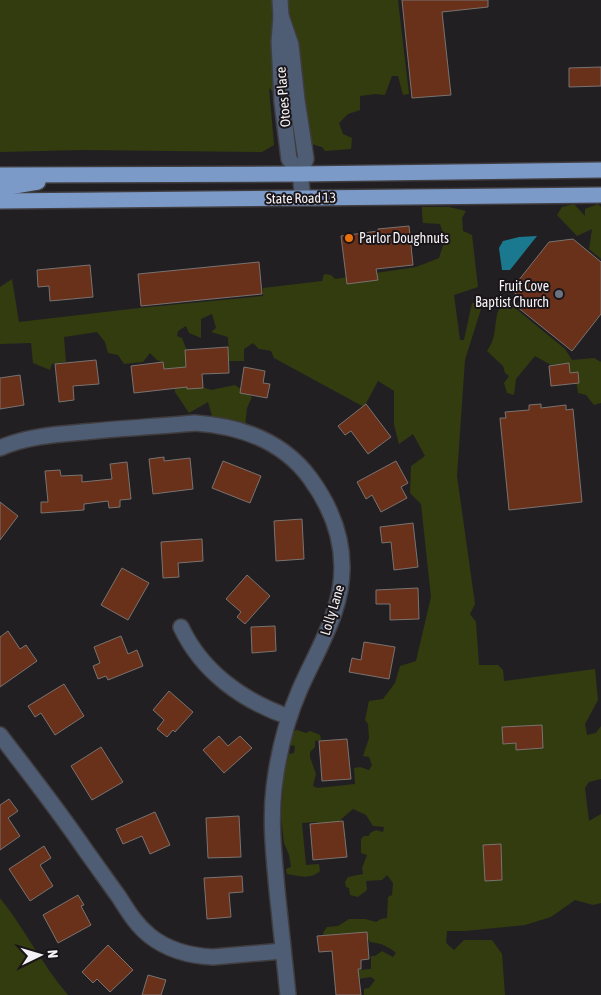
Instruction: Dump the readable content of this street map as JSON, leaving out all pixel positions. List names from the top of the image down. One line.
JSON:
{"streets":{"main road":["State Road 13"],"street":["Otoes Place","Lolly Lane"]},"crossings":[["Otoes Place","State Road 13"]],"places":["Parlor Doughnuts","Fruit Cove Baptist Church"],"north":"right"}
